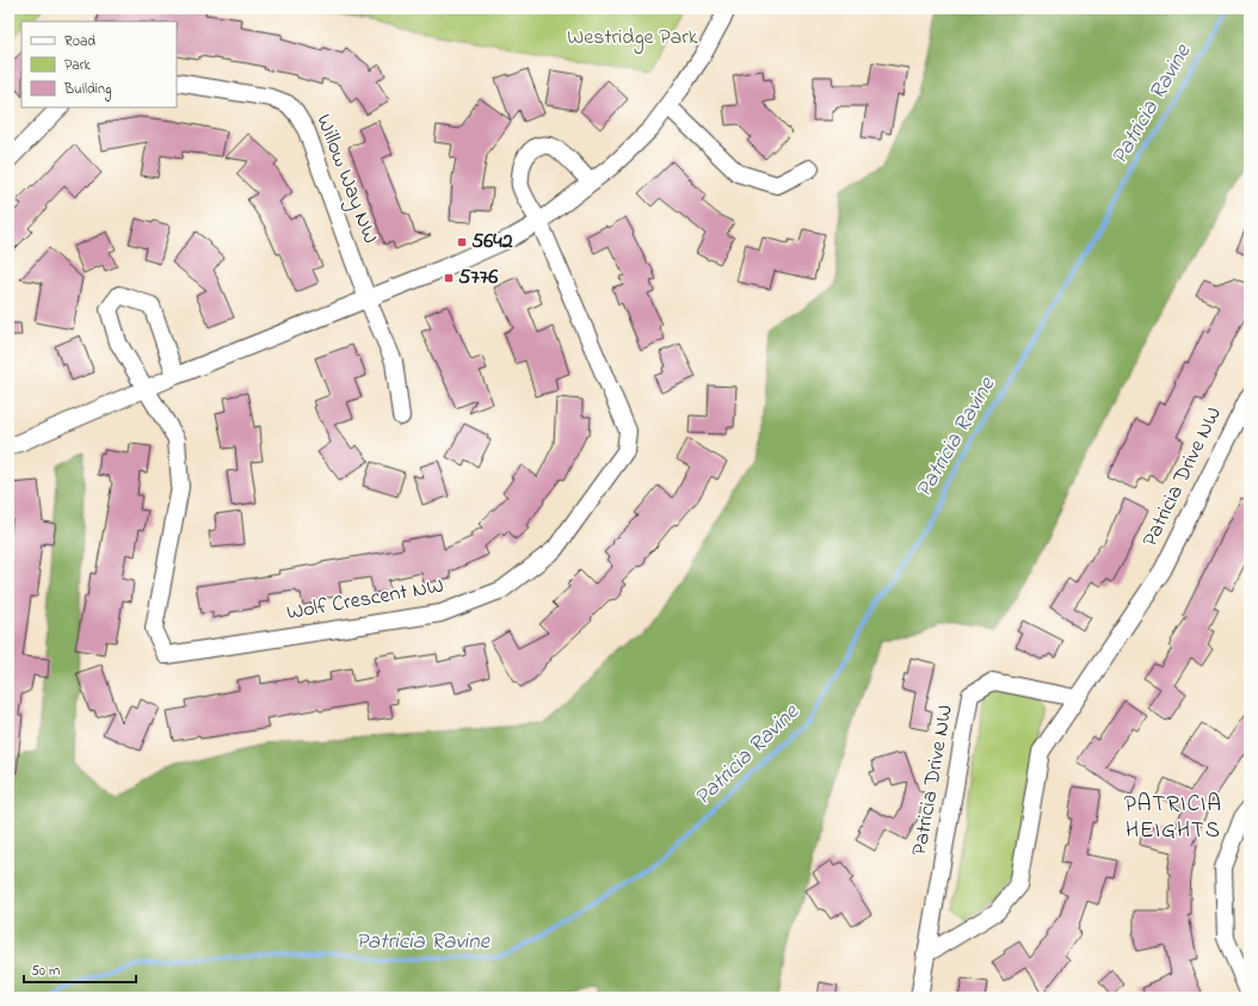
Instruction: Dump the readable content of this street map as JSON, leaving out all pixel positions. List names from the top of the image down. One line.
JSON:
{"streets":{"street":["Willow Way NW","Patricia Drive NW","Wolf Crescent NW"]},"districts":["PATRICIA HEIGHTS"],"water":["Patricia Ravine"],"parks":["Westridge Park"],"places":{"transit":["5642","5776"]},"legend":["Road","Park","Building"],"scale_bar":"50 m"}
